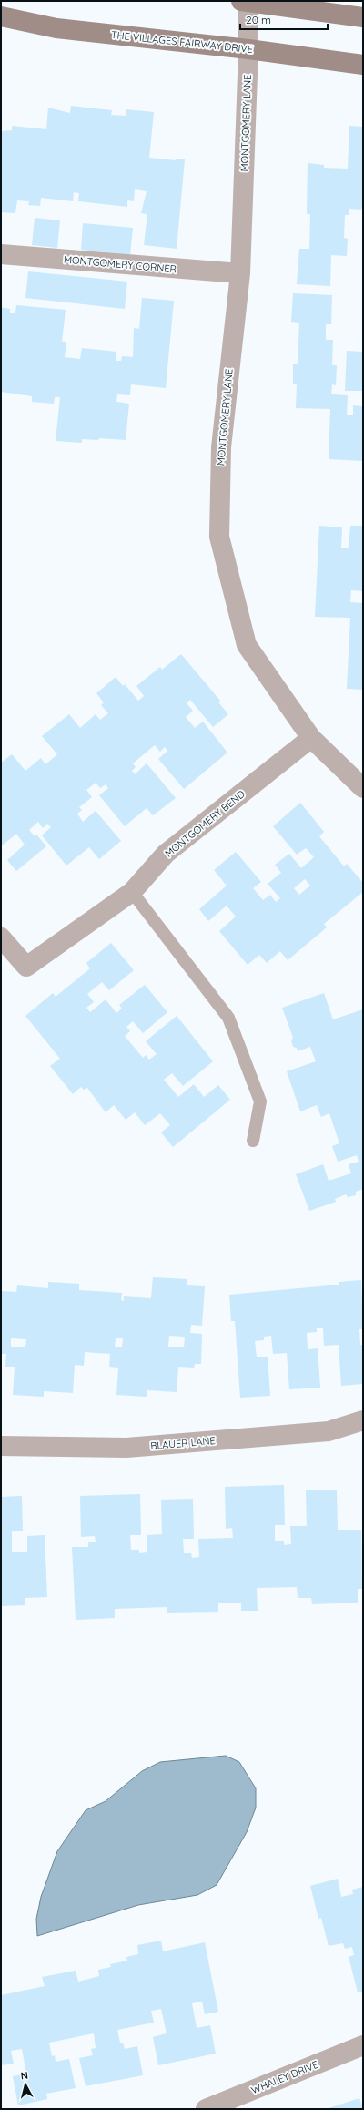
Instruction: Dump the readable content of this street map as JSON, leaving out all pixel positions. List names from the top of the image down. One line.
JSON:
{"streets":{"street":["THE VILLAGES FAIRWAY DRIVE","MONTGOMERY LANE","MONTGOMERY CORNER","MONTGOMERY BEND","BLAUER LANE","WHALEY DRIVE"]},"crossings":[["THE VILLAGES FAIRWAY DRIVE","MONTGOMERY LANE"],["MONTGOMERY LANE","MONTGOMERY CORNER"],["MONTGOMERY LANE","MONTGOMERY BEND"]],"scale_bar":"20 m","north":"top"}
